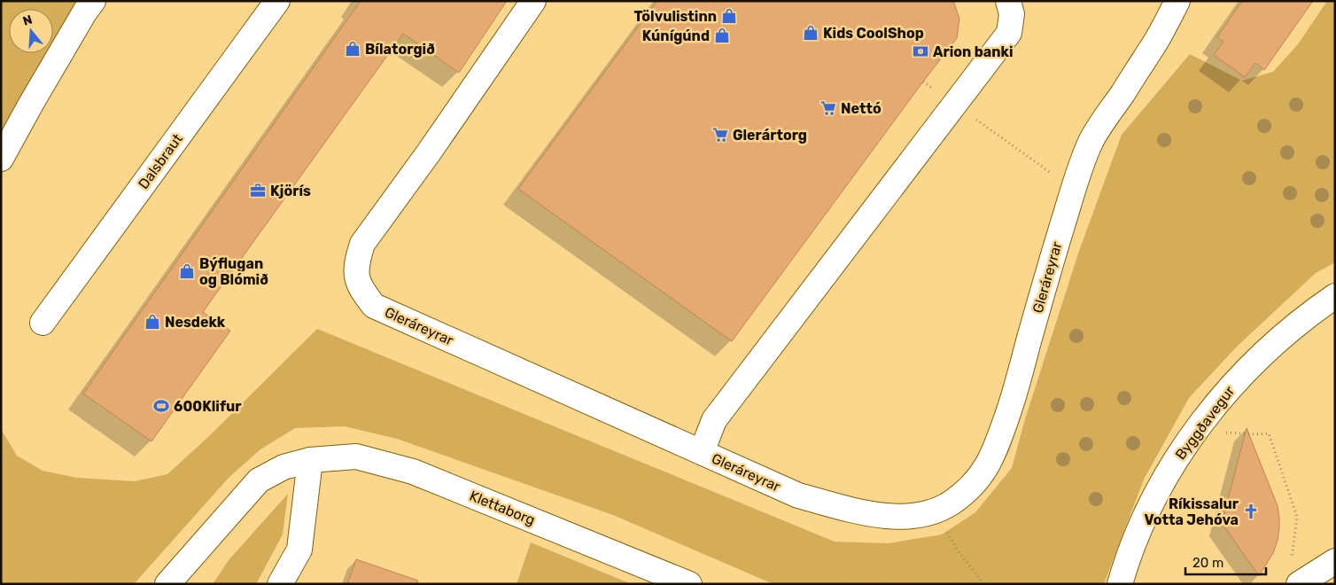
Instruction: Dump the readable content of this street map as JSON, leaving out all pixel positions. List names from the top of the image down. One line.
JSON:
{"streets":{"street":["Dalsbraut","Gleráreyrar","Byggðavegur","Klettaborg"]},"places":{"shop":["Tölvulistinn","Kids CoolShop","Kúnígúnd","Bílatorgið","Býflugan og Blómið","Nesdekk"],"bank":["Arion banki"],"supermarket":["Nettó","Glerártorg"],"office":["Kjörís"],"sports":["600Klifur"],"church":["Ríkissalur Votta Jehóva"]},"scale_bar":"20 m","north":"top"}
